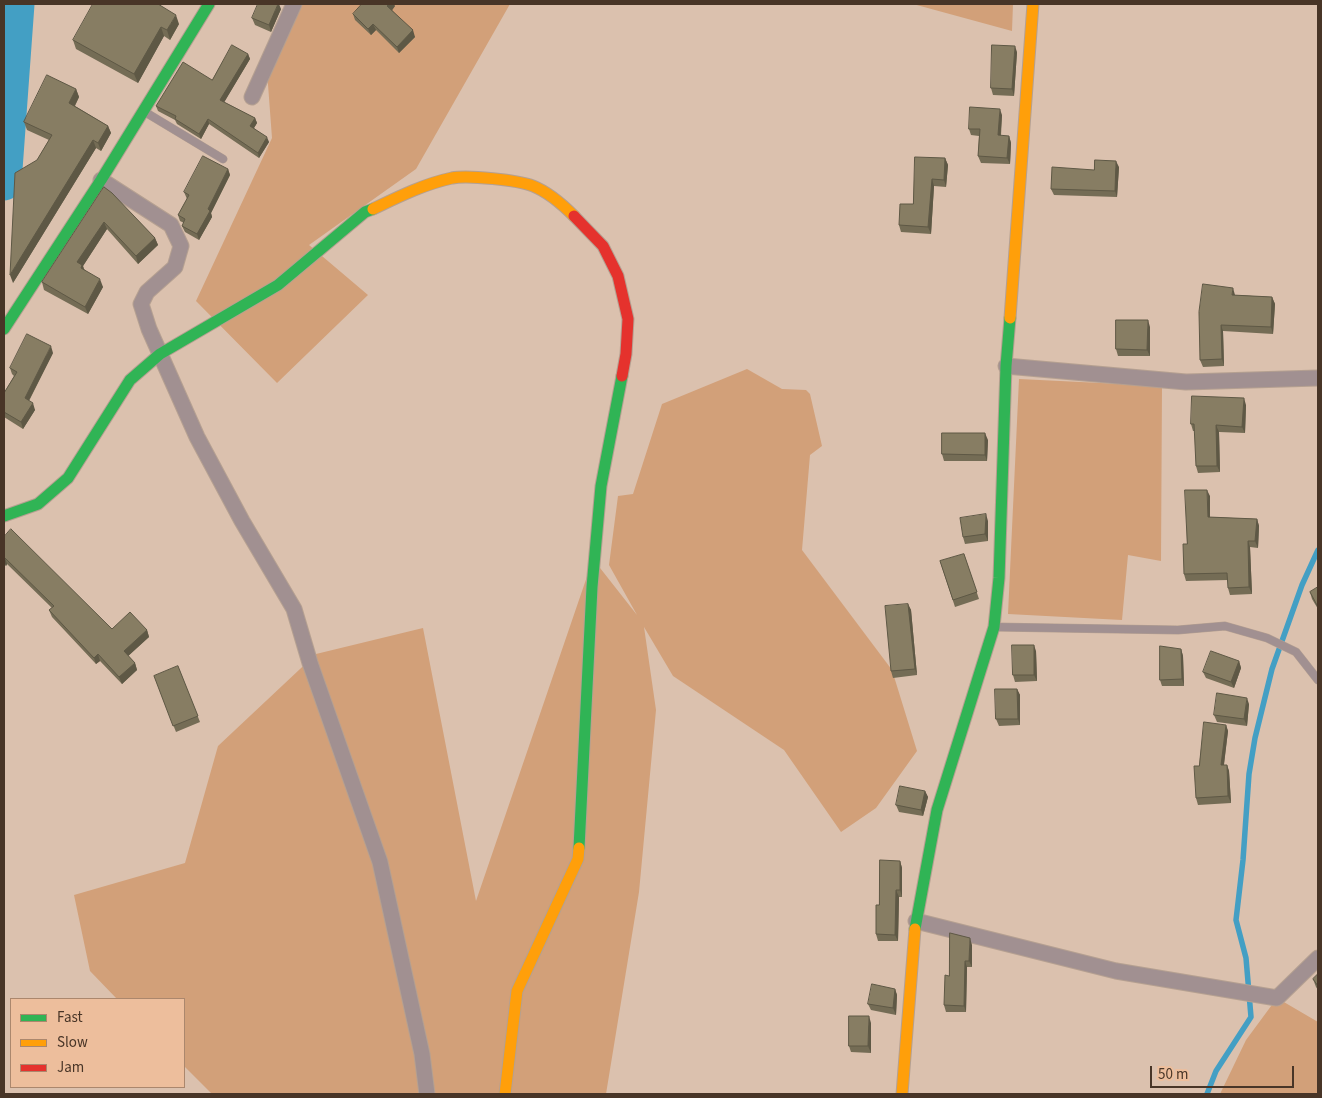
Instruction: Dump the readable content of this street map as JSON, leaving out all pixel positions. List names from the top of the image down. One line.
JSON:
{"legend":["Fast","Slow","Jam"],"scale_bar":"50 m"}
